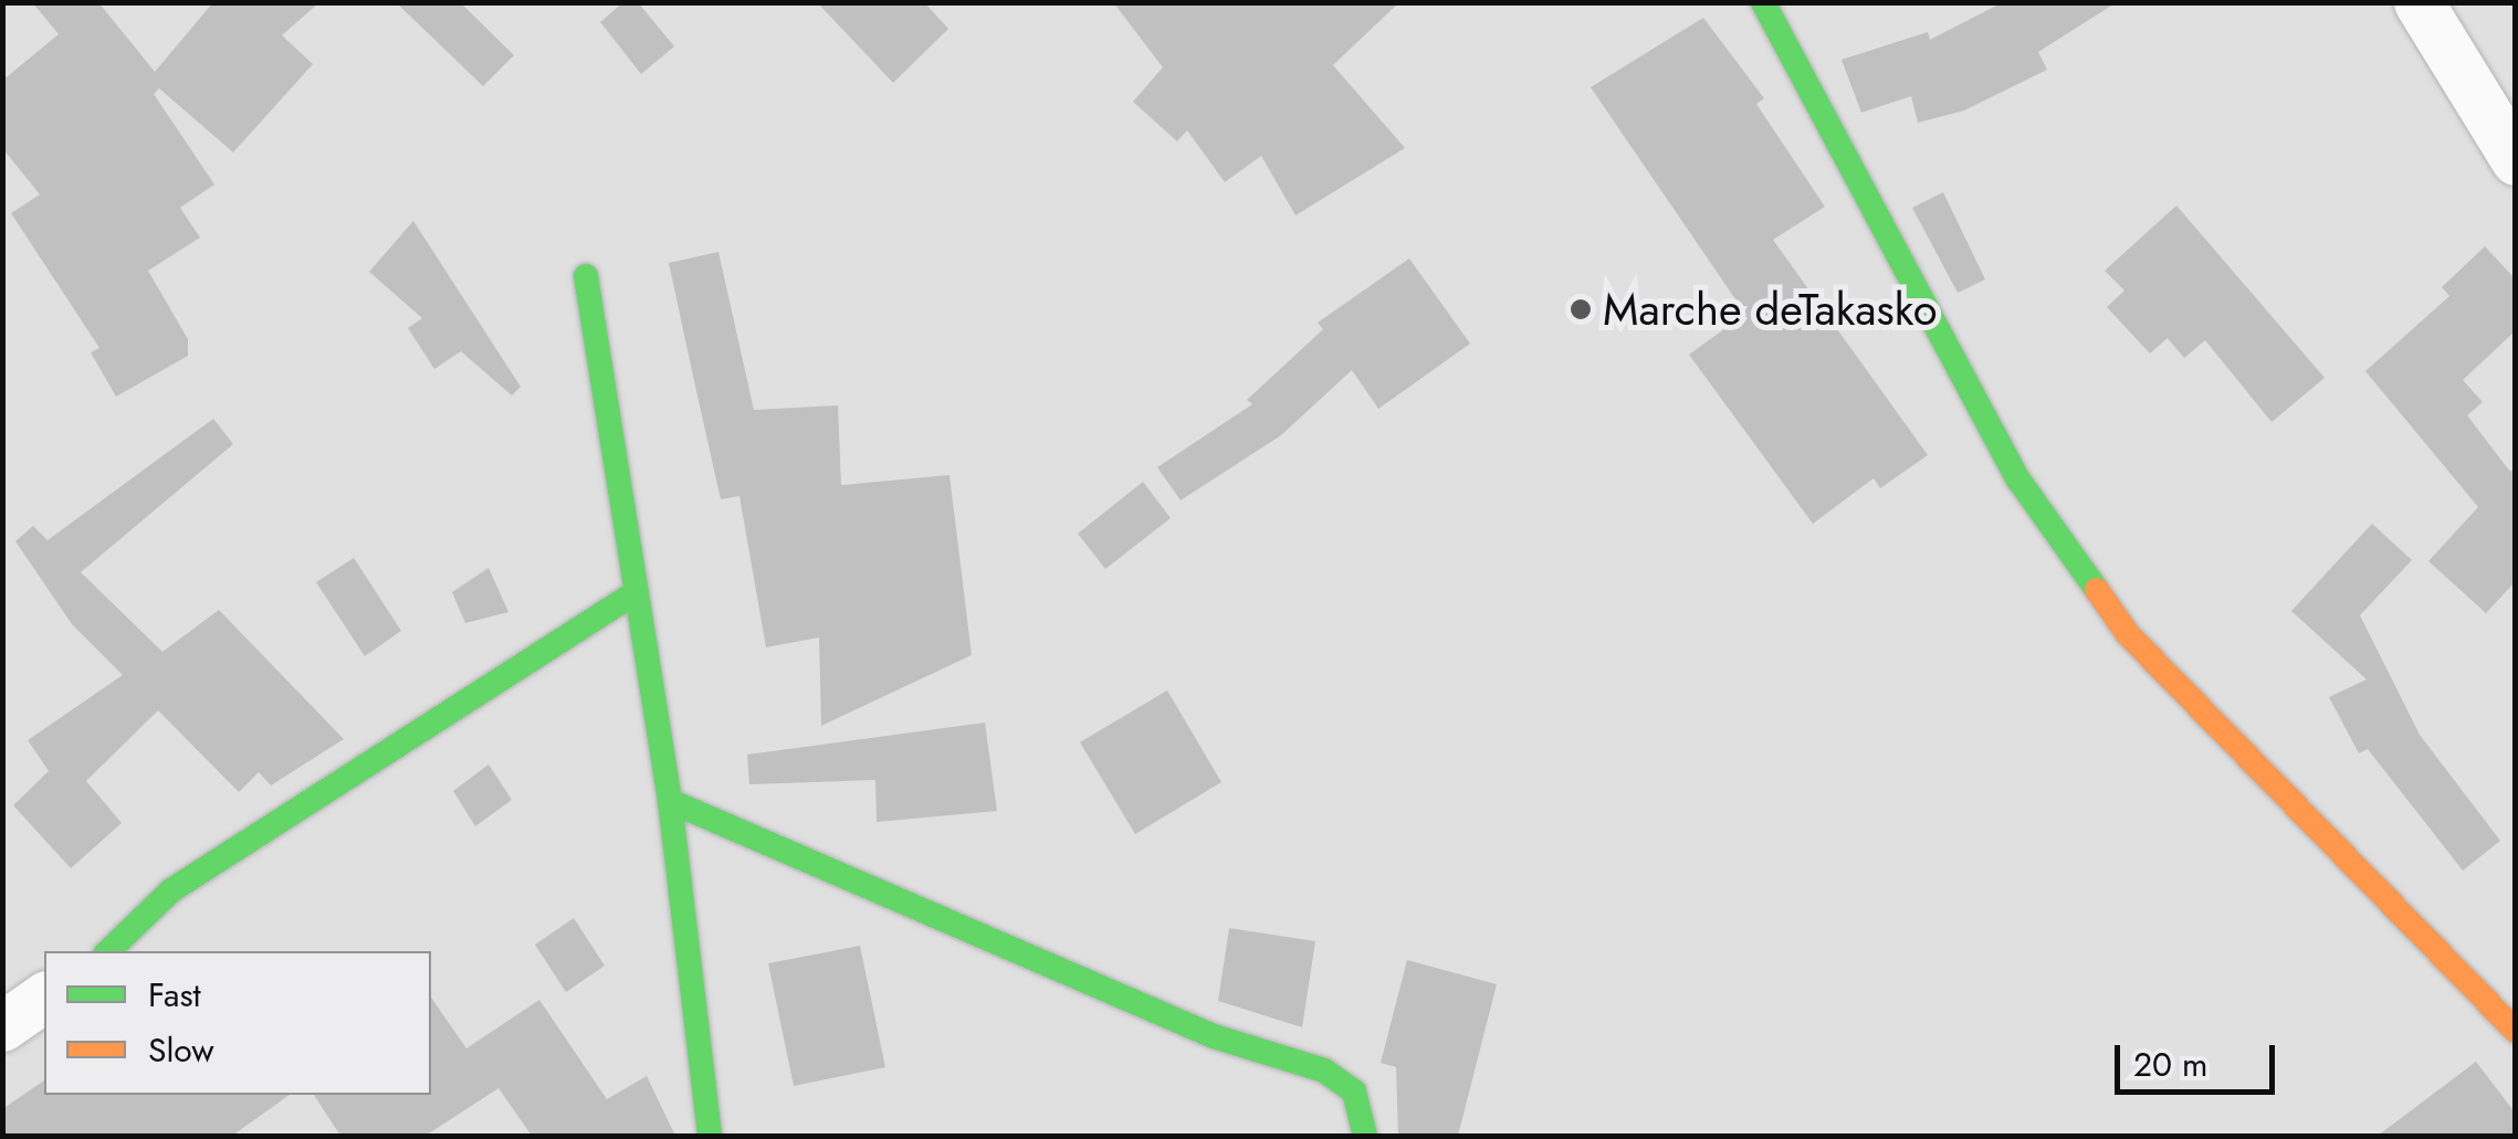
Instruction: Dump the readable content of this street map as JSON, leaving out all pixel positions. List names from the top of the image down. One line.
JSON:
{"places":["Marche deTakasko"],"legend":["Fast","Slow"],"scale_bar":"20 m"}
